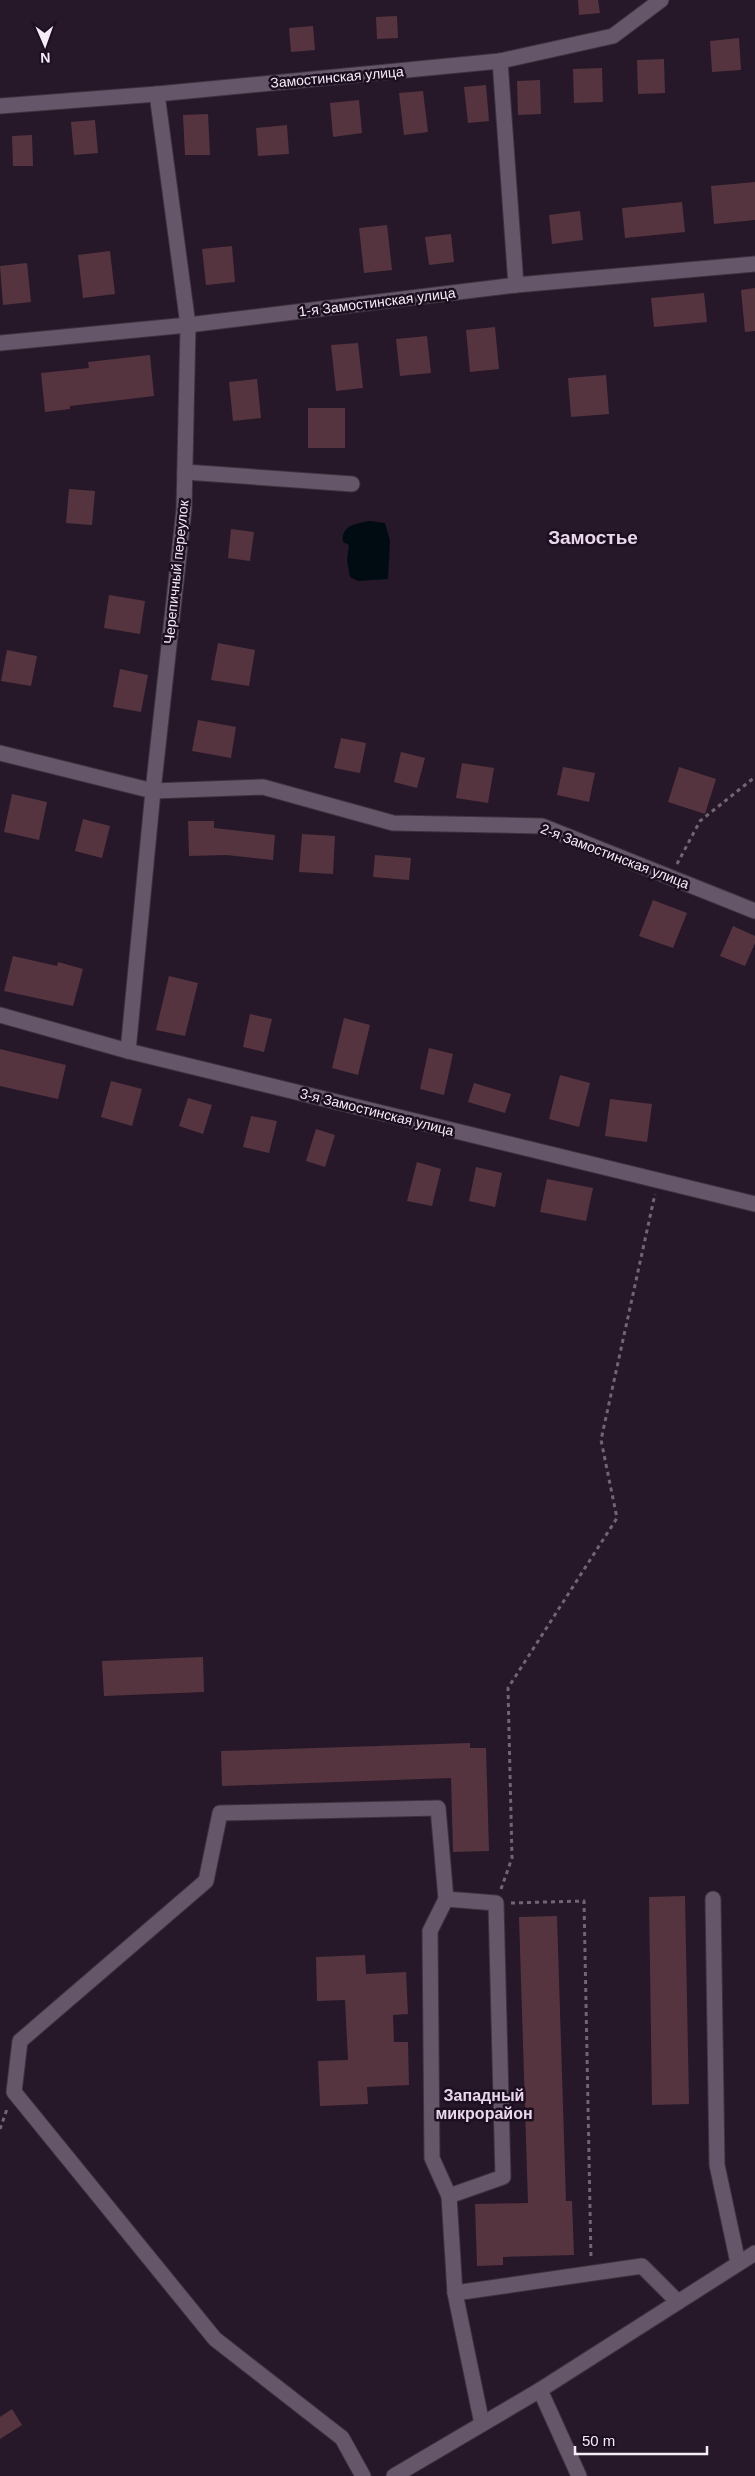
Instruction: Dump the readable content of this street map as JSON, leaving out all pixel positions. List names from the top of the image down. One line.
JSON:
{"streets":{"street":["Замостинская улица","1-я Замостинская улица","Черепичный переулок","2-я Замостинская улица","3-я Замостинская улица"]},"crossings":[["Замостинская улица","Черепичный переулок"],["1-я Замостинская улица","Черепичный переулок"],["Черепичный переулок","2-я Замостинская улица"],["Черепичный переулок","3-я Замостинская улица"]],"districts":["Замостье","Западный микрорайон"],"scale_bar":"50 m","north":"bottom"}
